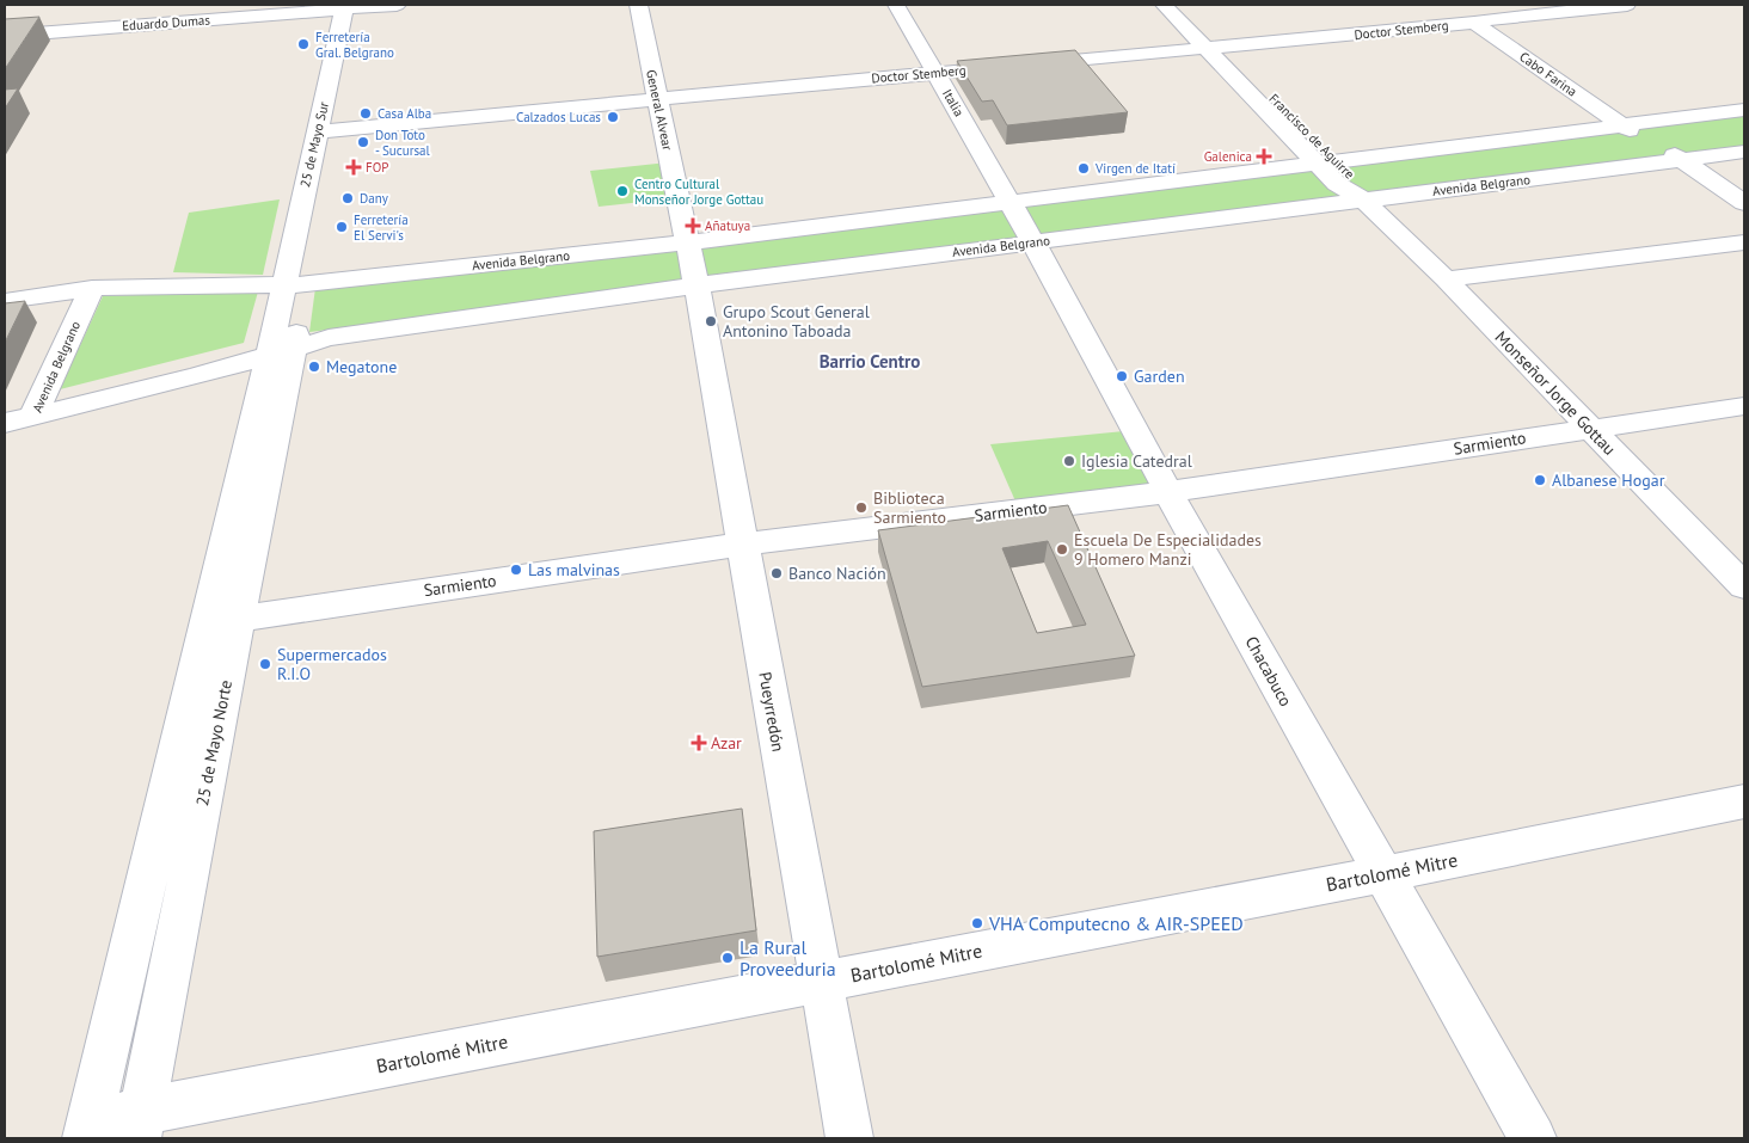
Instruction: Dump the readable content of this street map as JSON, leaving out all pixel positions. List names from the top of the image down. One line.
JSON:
{"streets":{"street":["Eduardo Dumas","Doctor Stemberg","Cabo Farina","Italia","General Alvear","Francisco de Aguirre","25 de Mayo Sur","Avenida Belgrano","Monseñor Jorge Gottau","Sarmiento","Chacabuco","Pueyrredón","25 de Mayo Norte","Bartolomé Mitre"]},"crossings":[["Eduardo Dumas","25 de Mayo Sur"],["Doctor Stemberg","Cabo Farina"],["Doctor Stemberg","Italia"],["Doctor Stemberg","General Alvear"],["Doctor Stemberg","Francisco de Aguirre"],["Doctor Stemberg","25 de Mayo Sur"],["Cabo Farina","Avenida Belgrano"],["Italia","Avenida Belgrano"],["Italia","Chacabuco"],["General Alvear","Avenida Belgrano"],["General Alvear","Pueyrredón"],["Francisco de Aguirre","Avenida Belgrano"],["Francisco de Aguirre","Monseñor Jorge Gottau"],["25 de Mayo Sur","Avenida Belgrano"],["25 de Mayo Sur","25 de Mayo Norte"],["Avenida Belgrano","Monseñor Jorge Gottau"],["Avenida Belgrano","Chacabuco"],["Avenida Belgrano","Pueyrredón"],["Avenida Belgrano","25 de Mayo Norte"],["Monseñor Jorge Gottau","Sarmiento"],["Sarmiento","Chacabuco"],["Sarmiento","Pueyrredón"],["Sarmiento","25 de Mayo Norte"],["Chacabuco","Bartolomé Mitre"],["Pueyrredón","Bartolomé Mitre"],["25 de Mayo Norte","Bartolomé Mitre"]],"districts":["Barrio Centro"],"places":{"other":["Ferretería Gral. Belgrano","Casa Alba","Calzados Lucas","Don Toto - Sucursal","Virgen de Itatí","Centro Cultural Monseñor Jorge Gottau","Dany","Ferretería El Servi's","Grupo Scout General Antonino Taboada","Megatone","Garden","Iglesia Catedral","Albanese Hogar","Biblioteca Sarmiento","Escuela De Especialidades 9 Homero Manzi","Las malvinas","Banco Nación","Supermercados R.I.O","VHA Computecno & AIR-SPEED","La Rural Proveeduria"],"health":["Galenica","FOP","Añatuya","Azar"]}}
